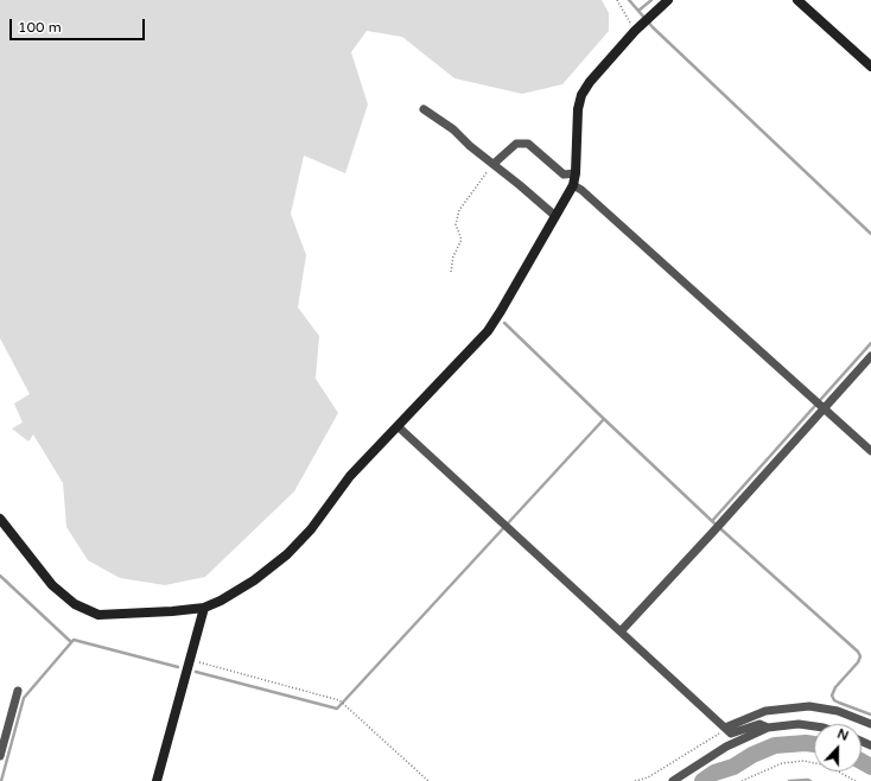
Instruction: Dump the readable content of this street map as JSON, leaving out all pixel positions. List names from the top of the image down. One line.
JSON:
{"scale_bar":"100 m","north":"top"}
